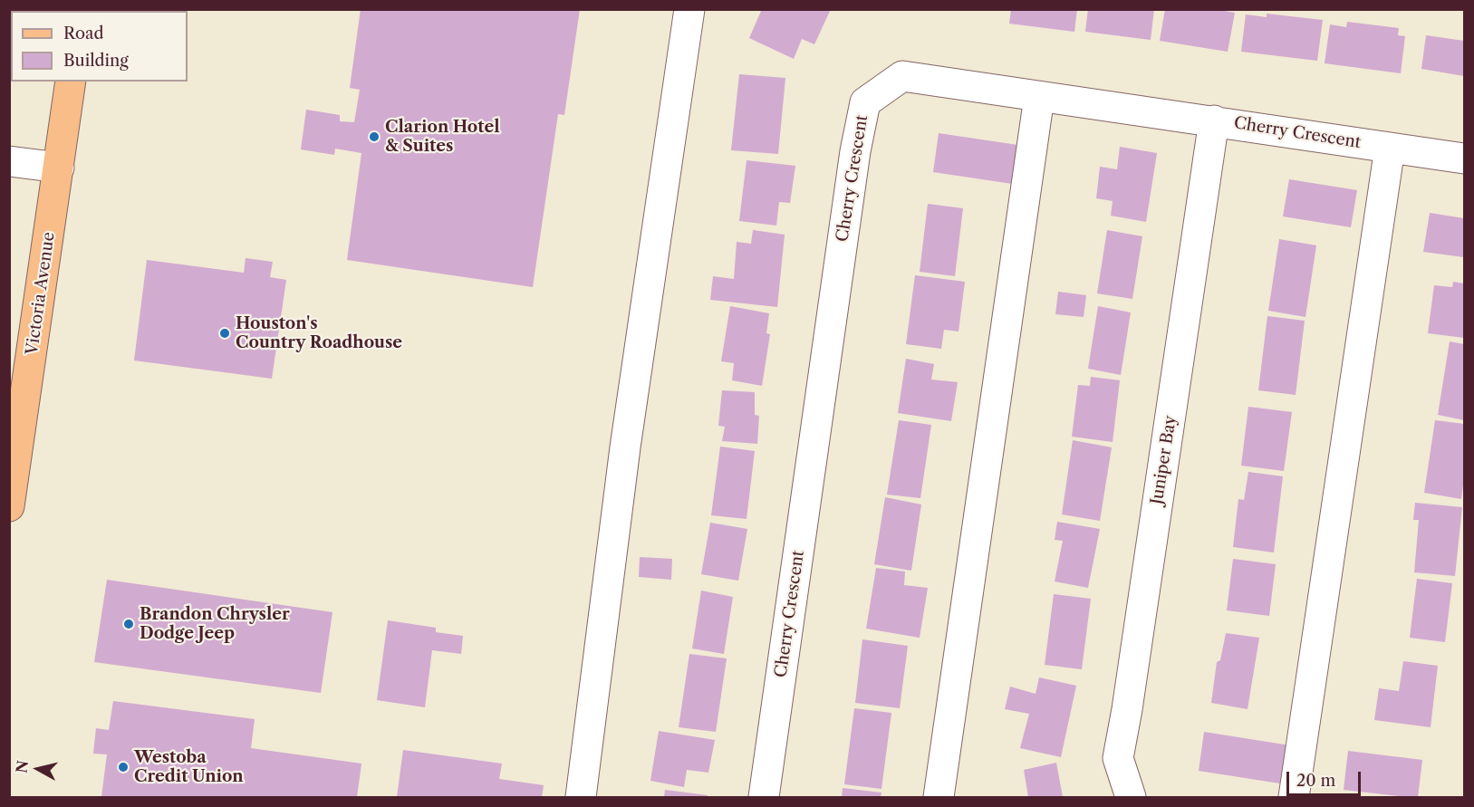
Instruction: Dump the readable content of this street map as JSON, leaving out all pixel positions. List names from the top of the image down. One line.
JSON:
{"streets":{"main road":["Victoria Avenue"],"street":["Cherry Crescent","Juniper Bay"]},"crossings":[["Cherry Crescent","Juniper Bay"]],"places":["Clarion Hotel & Suites","Houston's Country Roadhouse","Brandon Chrysler Dodge Jeep","Westoba Credit Union"],"legend":["Road","Building"],"scale_bar":"20 m","north":"left"}
